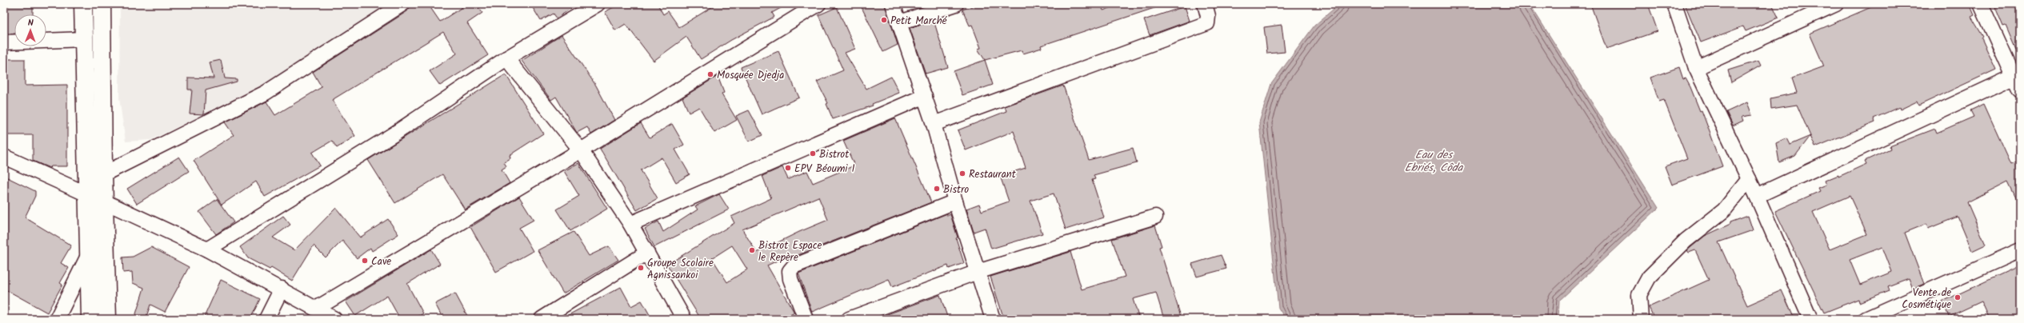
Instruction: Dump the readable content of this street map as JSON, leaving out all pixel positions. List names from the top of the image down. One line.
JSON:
{"water":["Eau des Ebriés, Côda"],"places":["Petit Marché","Mosquée Djedja","Bistrot","EPV Béoumi I","Restaurant","Bistro","Bistrot Espace le Repère","Cave","Groupe Scolaire Agnissankoi","Vente de Cosmétique"],"north":"top"}
